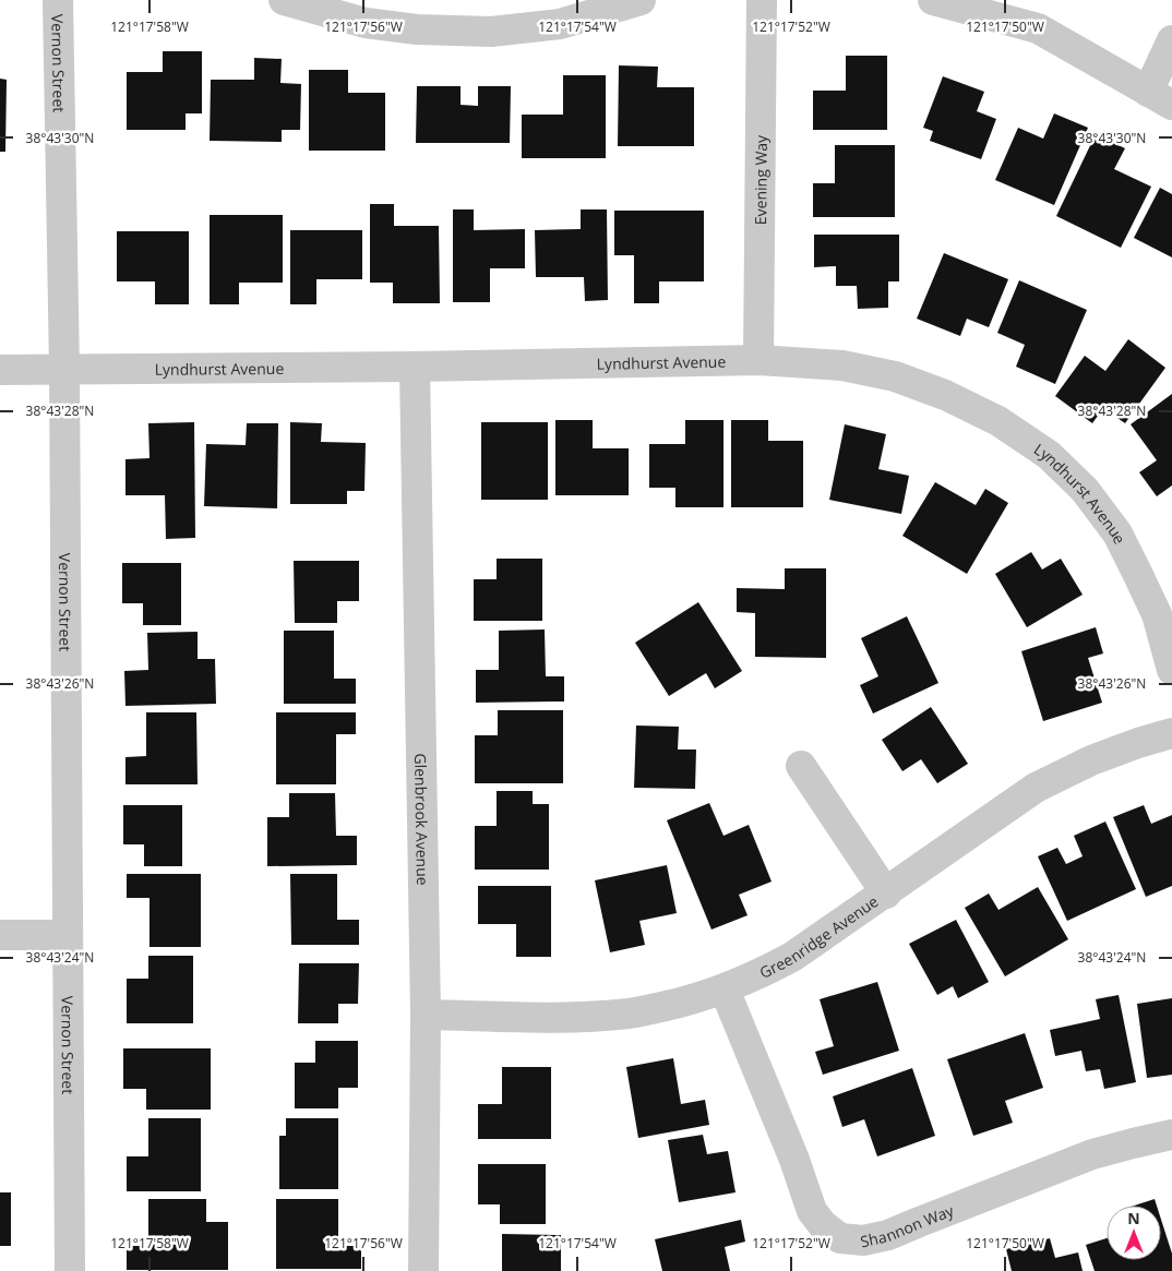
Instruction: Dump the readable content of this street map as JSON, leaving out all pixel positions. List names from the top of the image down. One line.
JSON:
{"streets":{"street":["Vernon Street","Evening Way","Lyndhurst Avenue","Glenbrook Avenue","Greenridge Avenue","Shannon Way"]},"crossings":[["Vernon Street","Lyndhurst Avenue"],["Evening Way","Lyndhurst Avenue"],["Lyndhurst Avenue","Glenbrook Avenue"],["Glenbrook Avenue","Greenridge Avenue"],["Greenridge Avenue","Shannon Way"]],"north":"top","coordinates":["121°17'58\"W","121°17'56\"W","121°17'54\"W","121°17'52\"W","121°17'50\"W","38°43'30\"N","38°43'28\"N","38°43'26\"N","38°43'24\"N"]}
